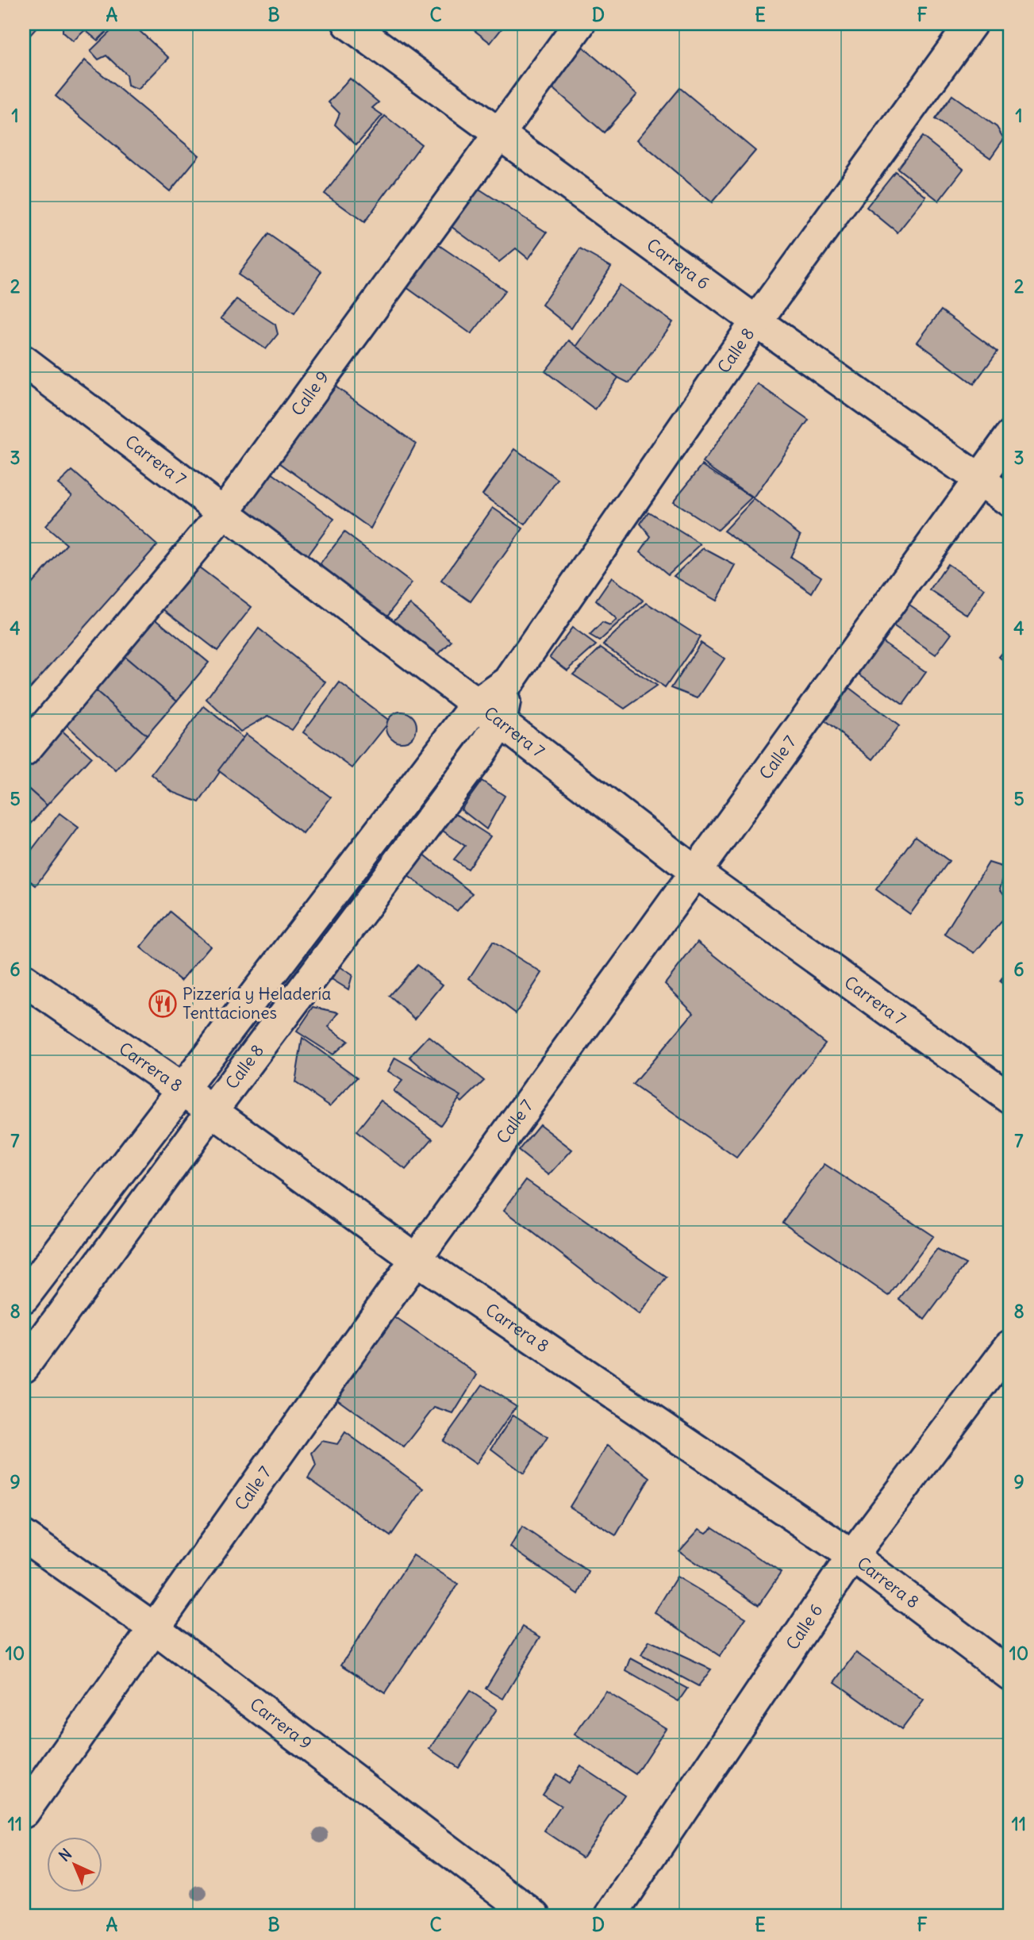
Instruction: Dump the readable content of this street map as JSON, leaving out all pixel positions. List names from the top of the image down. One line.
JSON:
{"streets":{"street":["Carrera 6","Calle 8","Calle 9","Carrera 7","Calle 7","Carrera 8","Calle 6","Carrera 9"]},"crossings":[["Carrera 6","Calle 8"],["Carrera 6","Calle 9"],["Carrera 6","Calle 7"],["Calle 8","Carrera 7"],["Calle 8","Carrera 8"],["Calle 9","Carrera 7"],["Carrera 7","Calle 7"],["Calle 7","Carrera 8"],["Calle 7","Carrera 9"],["Carrera 8","Calle 6"]],"places":{"restaurant":["Pizzería y Heladería Tenttaciones"]},"north":"top left","grid":{"columns":["A","B","C","D","E","F"],"rows":["1","2","3","4","5","6","7","8","9","10","11"]}}
